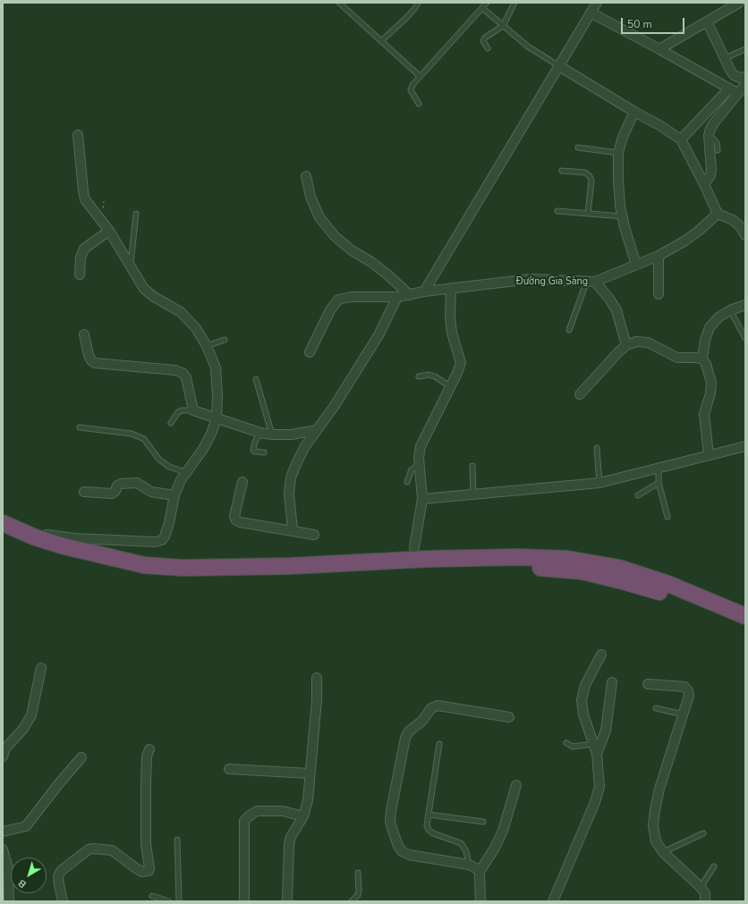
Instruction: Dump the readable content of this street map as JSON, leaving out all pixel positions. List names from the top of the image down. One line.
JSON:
{"streets":{"street":["Đường Gia Sàng"]},"scale_bar":"50 m","north":"bottom left"}
